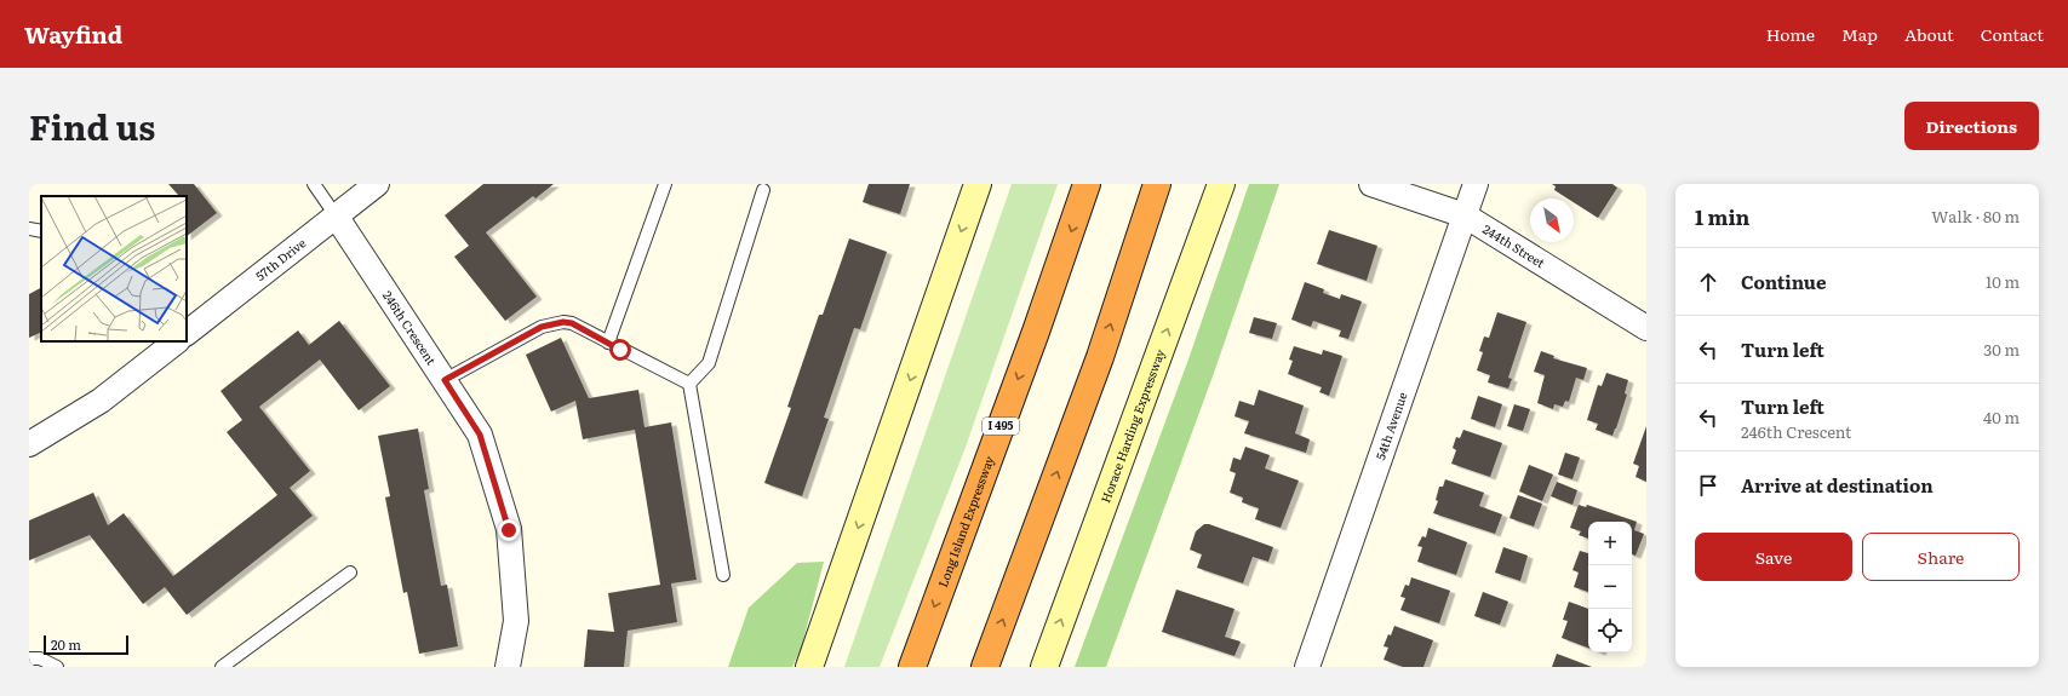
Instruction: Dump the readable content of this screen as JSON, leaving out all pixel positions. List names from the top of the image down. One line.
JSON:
{"streets":{"highway":["I 495","Long Island Expressway"],"main road":["Horace Harding Expressway"],"street":["244th Street","57th Drive","246th Crescent","54th Avenue"]},"crossings":[["244th Street","54th Avenue"],["57th Drive","246th Crescent"]],"scale_bar":"20 m","north":"bottom right","page":{"header":"Wayfind","nav":["Home","Map","About","Contact"],"title":"Find us","buttons":["Directions",["Save","Share"]],"heading":["1 min","Walk · 80 m"],"list":[["Continue","10 m"],["Turn left","30 m"],["Turn left","246th Crescent","40 m"],"Arrive at destination"],"map_buttons":["+","−"],"scale":"20 m"}}
